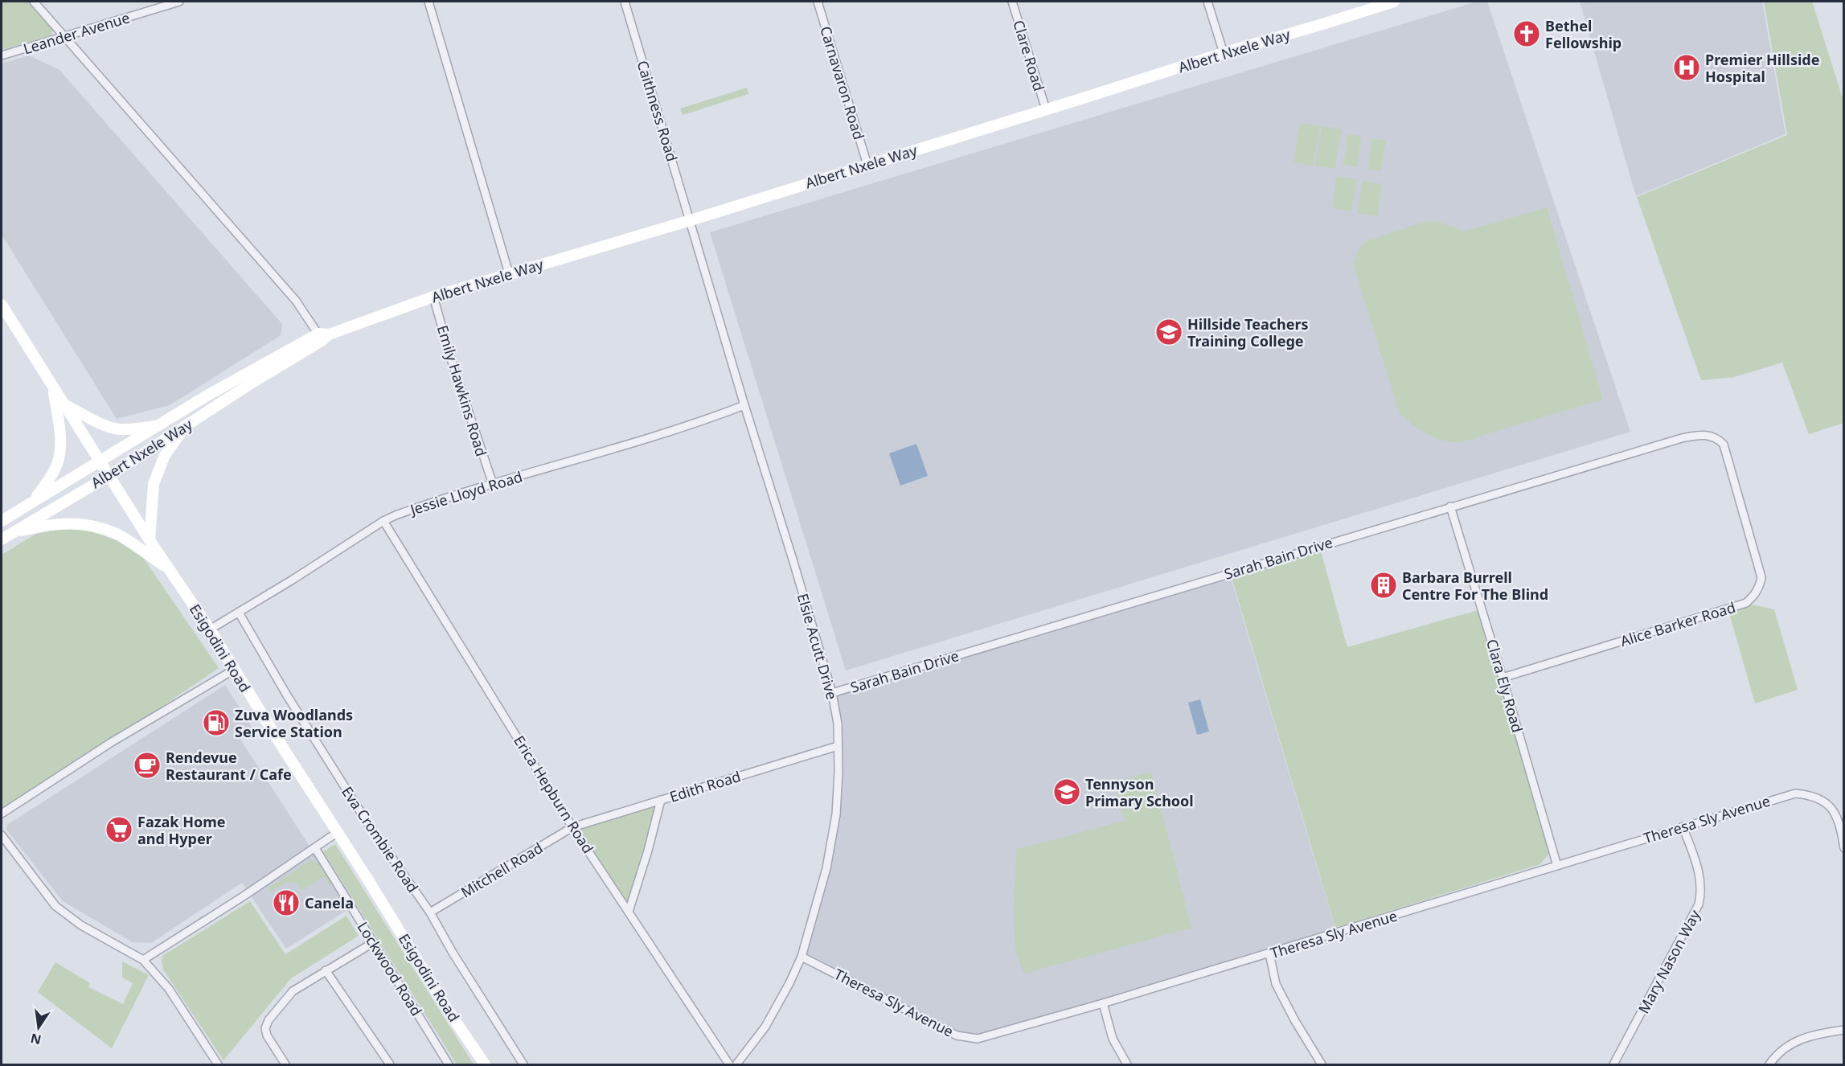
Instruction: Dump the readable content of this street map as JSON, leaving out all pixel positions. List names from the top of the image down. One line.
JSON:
{"streets":{"main road":["Albert Nxele Way","Esigodini Road"],"street":["Leander Avenue","Clare Road","Carnavaron Road","Caithness Road","Emily Hawkins Road","Jessie Lloyd Road","Sarah Bain Drive","Alice Barker Road","Elsie Acutt Drive","Clara Ely Road","Edith Road","Erica Hepburn Road","Theresa Sly Avenue","Eva Crombie Road","Mitchell Road","Mary Nason Way","Lockwood Road"]},"crossings":[["Albert Nxele Way","Clare Road"],["Albert Nxele Way","Carnavaron Road"],["Albert Nxele Way","Caithness Road"],["Albert Nxele Way","Emily Hawkins Road"],["Albert Nxele Way","Elsie Acutt Drive"],["Albert Nxele Way","Esigodini Road"],["Caithness Road","Elsie Acutt Drive"],["Emily Hawkins Road","Jessie Lloyd Road"],["Jessie Lloyd Road","Elsie Acutt Drive"],["Jessie Lloyd Road","Esigodini Road"],["Jessie Lloyd Road","Erica Hepburn Road"],["Jessie Lloyd Road","Eva Crombie Road"],["Sarah Bain Drive","Alice Barker Road"],["Sarah Bain Drive","Elsie Acutt Drive"],["Sarah Bain Drive","Clara Ely Road"],["Alice Barker Road","Clara Ely Road"],["Elsie Acutt Drive","Edith Road"],["Elsie Acutt Drive","Theresa Sly Avenue"],["Clara Ely Road","Theresa Sly Avenue"],["Edith Road","Erica Hepburn Road"],["Edith Road","Mitchell Road"],["Erica Hepburn Road","Mitchell Road"],["Theresa Sly Avenue","Mary Nason Way"],["Eva Crombie Road","Mitchell Road"]],"places":{"church":["Bethel Fellowship"],"hospital":["Premier Hillside Hospital"],"school or university":["Hillside Teachers Training College","Tennyson Primary School"],"building":["Barbara Burrell Centre For The Blind"],"fuel station":["Zuva Woodlands Service Station"],"cafe":["Rendevue Restaurant / Cafe"],"supermarket":["Fazak Home and Hyper"],"restaurant":["Canela"]},"north":"bottom"}
